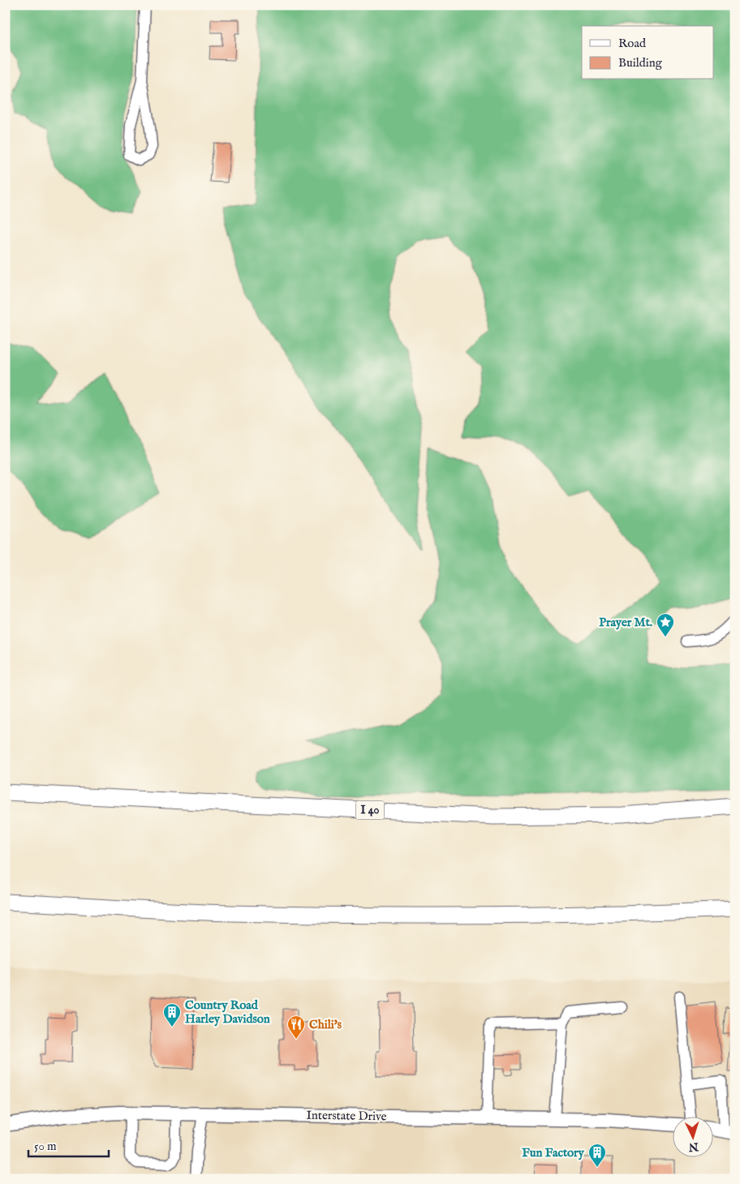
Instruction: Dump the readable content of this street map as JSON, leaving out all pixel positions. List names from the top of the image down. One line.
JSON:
{"streets":{"highway":["I 40"],"main road":["Interstate Drive"]},"places":{"place":["Prayer Mt."],"building":["Country Road Harley Davidson","Fun Factory"],"restaurant":["Chili's"]},"legend":["Road","Building"],"scale_bar":"50 m","north":"bottom"}
